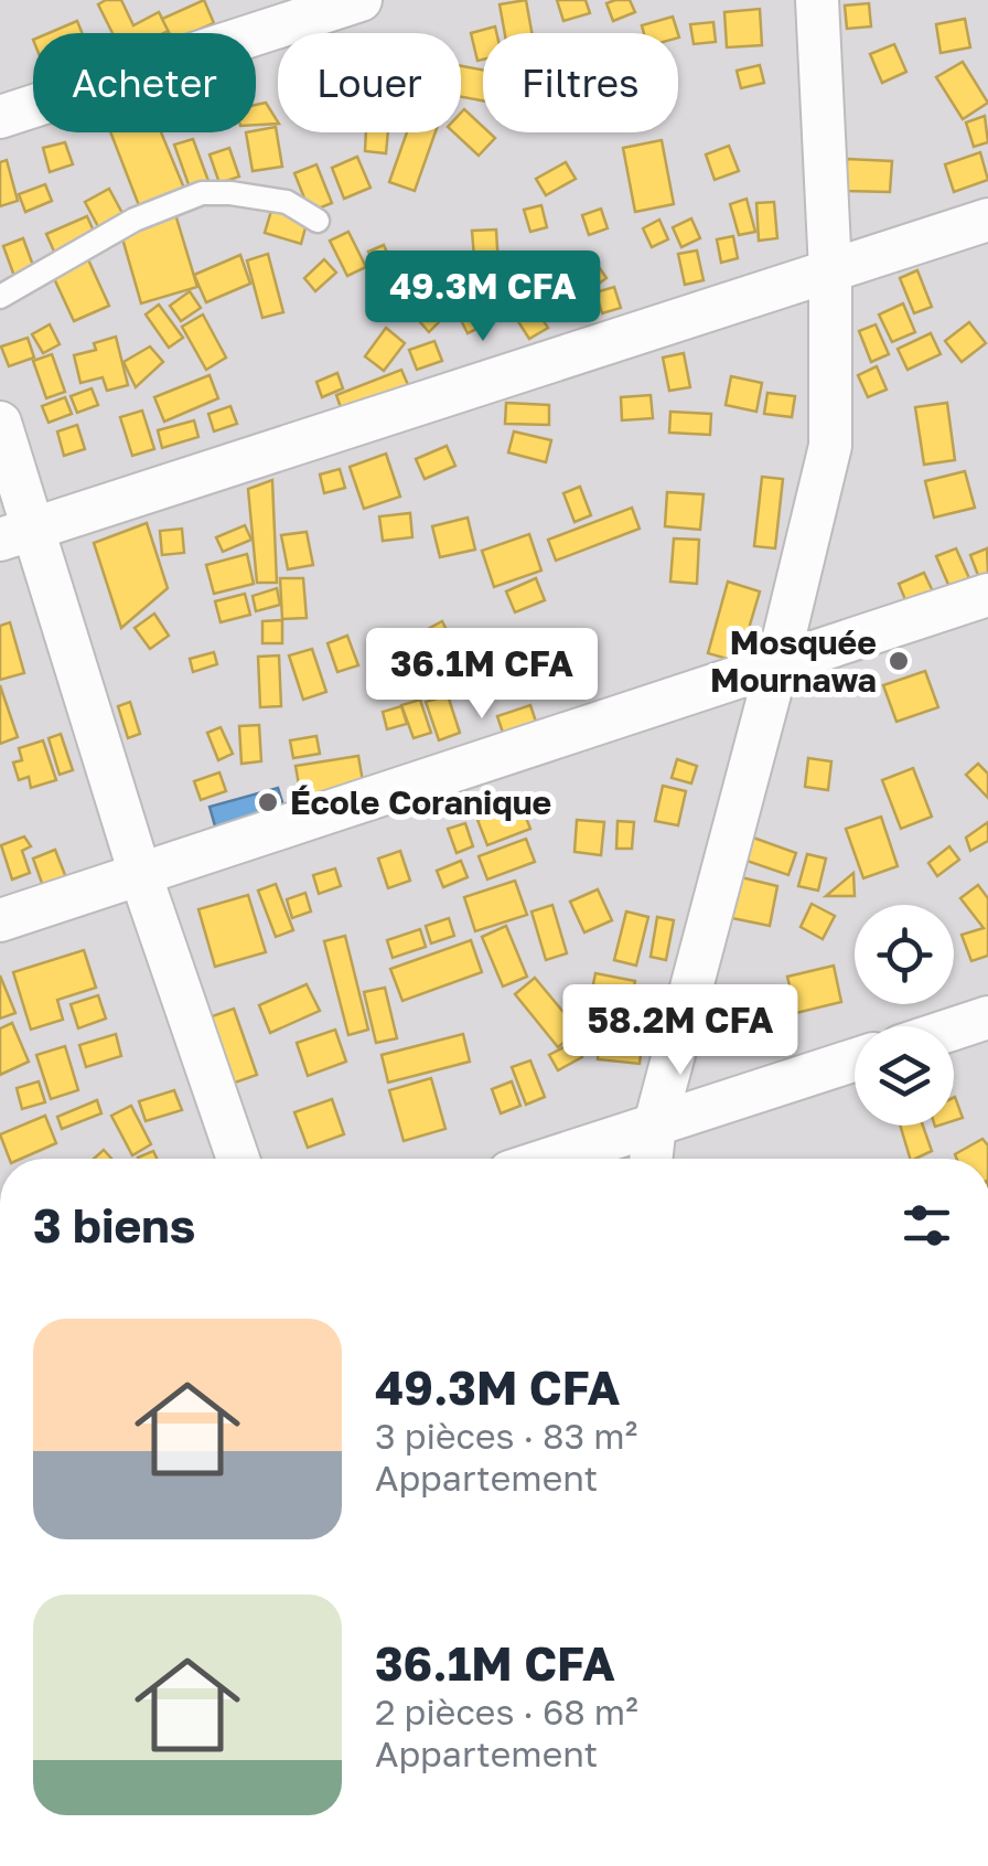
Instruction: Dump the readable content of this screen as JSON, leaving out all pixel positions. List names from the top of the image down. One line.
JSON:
{"places":["Mosquée Mournawa","École Coranique"],"page":{"chip":["Acheter","Louer","Filtres"],"price":["49.3M CFA","36.1M CFA","58.2M CFA"],"heading":"3 biens","list":[{"name":"49.3M CFA","note":"3 pièces · 83 m² · Appartement"},{"name":"36.1M CFA","note":"2 pièces · 68 m² · Appartement"}]}}
